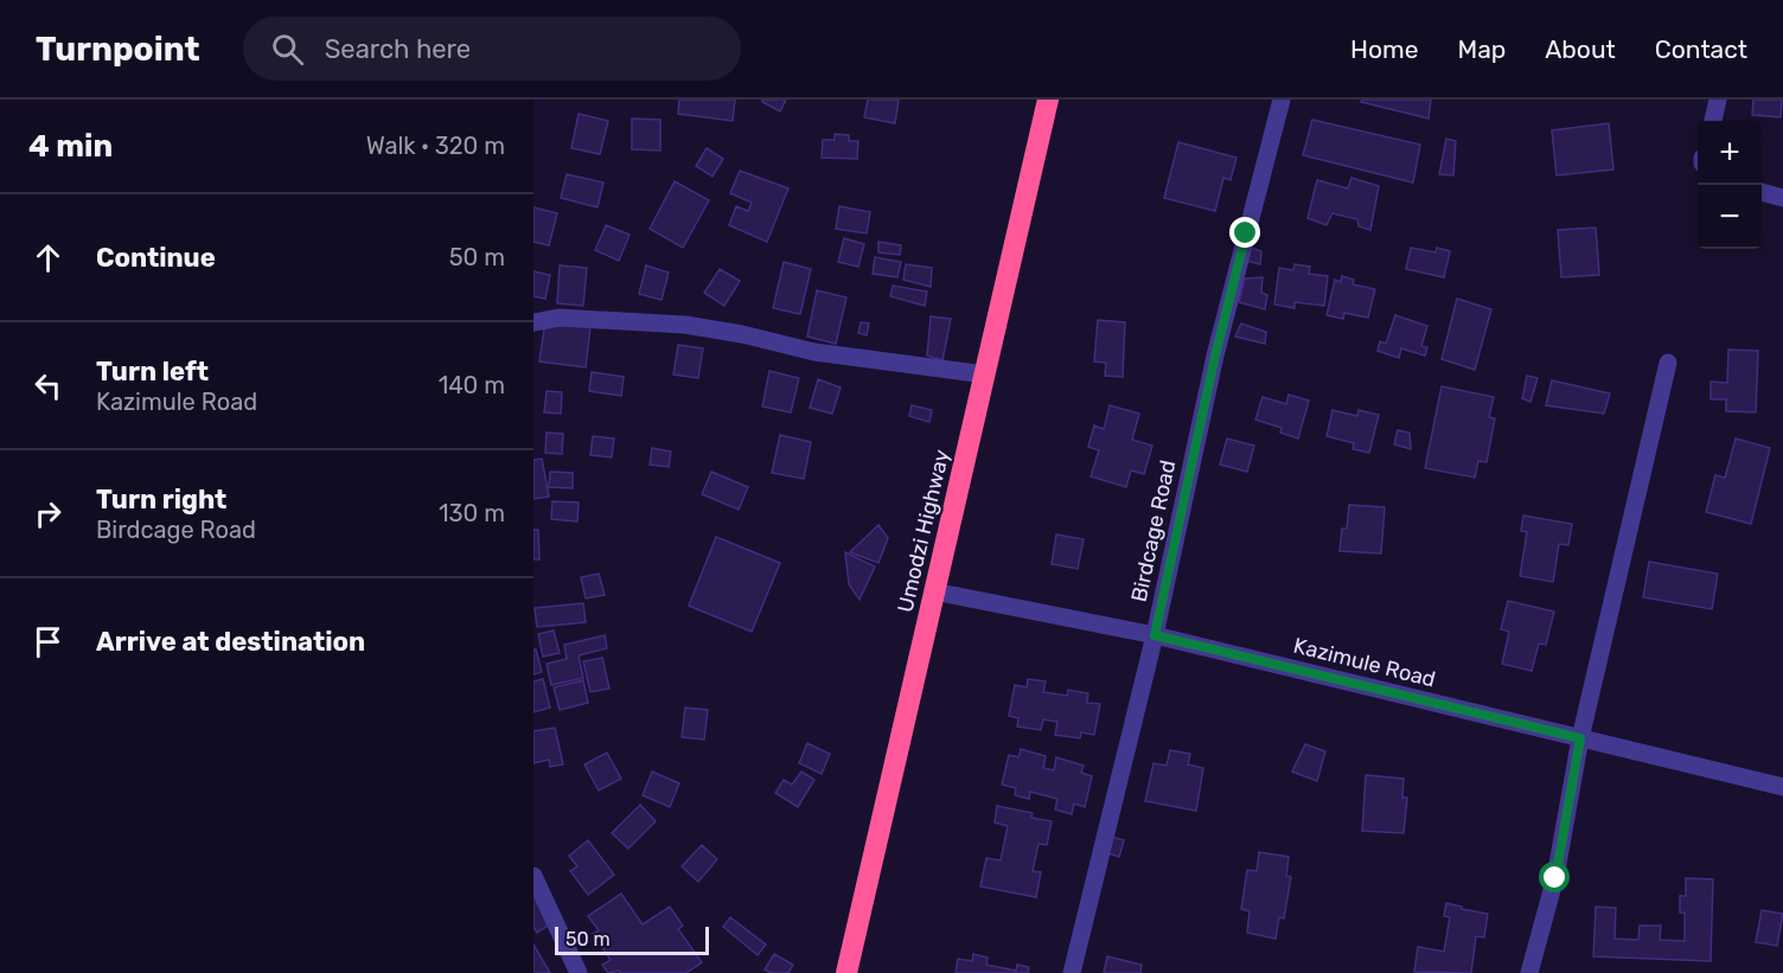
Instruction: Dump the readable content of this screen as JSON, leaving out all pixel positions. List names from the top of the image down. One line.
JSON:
{"streets":{"highway":["Umodzi Highway"],"street":["Birdcage Road","Kazimule Road"]},"crossings":[["Umodzi Highway","Kazimule Road"],["Birdcage Road","Kazimule Road"]],"scale_bar":"50 m","page":{"header":"Turnpoint","search":"Search here","nav":["Home","Map","About","Contact"],"heading":["4 min","Walk · 320 m"],"map_buttons":["+","−"],"list":[["Continue","50 m"],["Turn left","Kazimule Road","140 m"],["Turn right","Birdcage Road","130 m"],"Arrive at destination"],"scale":"50 m"}}
